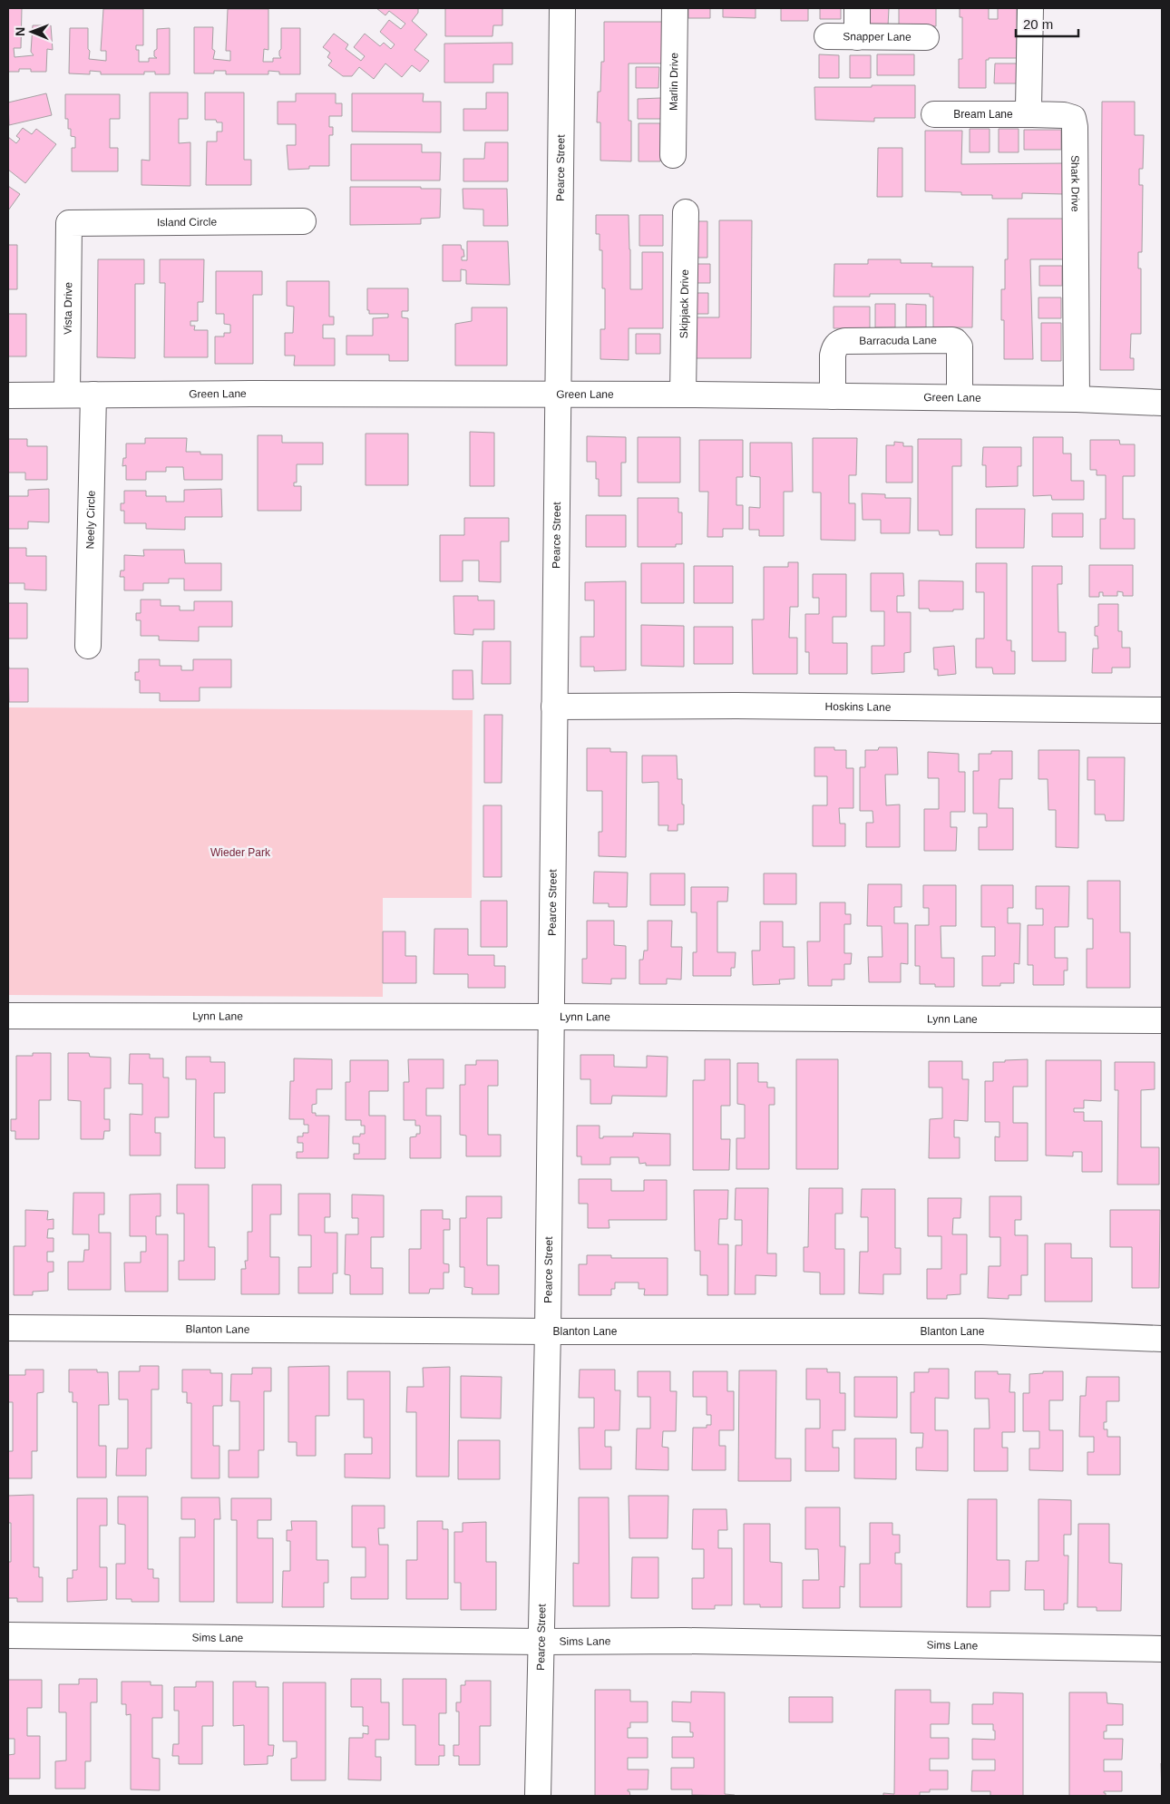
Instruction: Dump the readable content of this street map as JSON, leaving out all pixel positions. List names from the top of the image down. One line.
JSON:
{"streets":{"street":["Snapper Lane","Marlin Drive","Bream Lane","Pearce Street","Shark Drive","Island Circle","Skipjack Drive","Vista Drive","Barracuda Lane","Green Lane","Neely Circle","Hoskins Lane","Lynn Lane","Blanton Lane","Sims Lane"]},"crossings":[["Bream Lane","Shark Drive"],["Pearce Street","Green Lane"],["Pearce Street","Hoskins Lane"],["Pearce Street","Lynn Lane"],["Pearce Street","Blanton Lane"],["Pearce Street","Sims Lane"],["Shark Drive","Green Lane"],["Island Circle","Vista Drive"],["Skipjack Drive","Green Lane"],["Vista Drive","Green Lane"],["Barracuda Lane","Green Lane"],["Green Lane","Neely Circle"]],"parks":["Wieder Park"],"scale_bar":"20 m","north":"left"}
